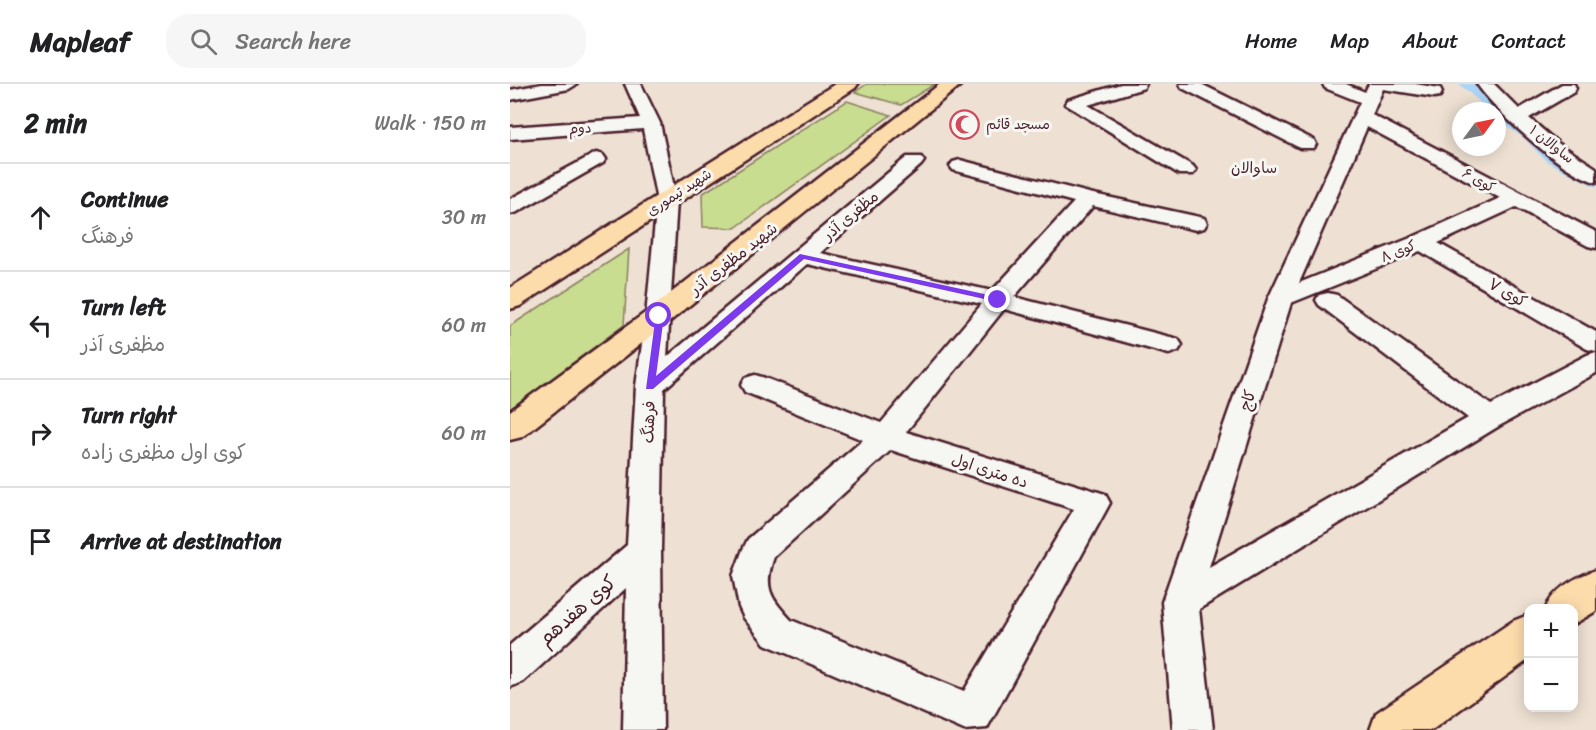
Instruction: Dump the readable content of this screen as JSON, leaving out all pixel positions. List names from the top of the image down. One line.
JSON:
{"streets":{"main road":["شهید تیموری","شهید مظفری آذر"],"street":["دوم","ساوالان ۱","کوی ۶","مظفری آذر","کوی ۸","کوی ۷","کاج","فرهنگ","ده متری اول","کوی هفدهم"]},"crossings":[["دوم","فرهنگ"],["کوی ۶","کوی ۸"],["کوی ۶","کاج"],["شهید تیموری","فرهنگ"],["مظفری آذر","فرهنگ"],["کوی ۸","کوی ۷"],["کوی ۸","کاج"],["شهید مظفری آذر","فرهنگ"],["فرهنگ","کوی هفدهم"]],"districts":["ساوالان"],"places":{"mosque":["مسجد قائم"]},"north":"top right","page":{"header":"Mapleaf","search":"Search here","nav":["Home","Map","About","Contact"],"heading":["2 min","Walk · 150 m"],"list":[["Continue","فرهنگ","30 m"],["Turn left","مظفری آذر","60 m"],["Turn right","کوی اول مظفری زاده","60 m"],"Arrive at destination"],"map_buttons":["+","−"]}}
